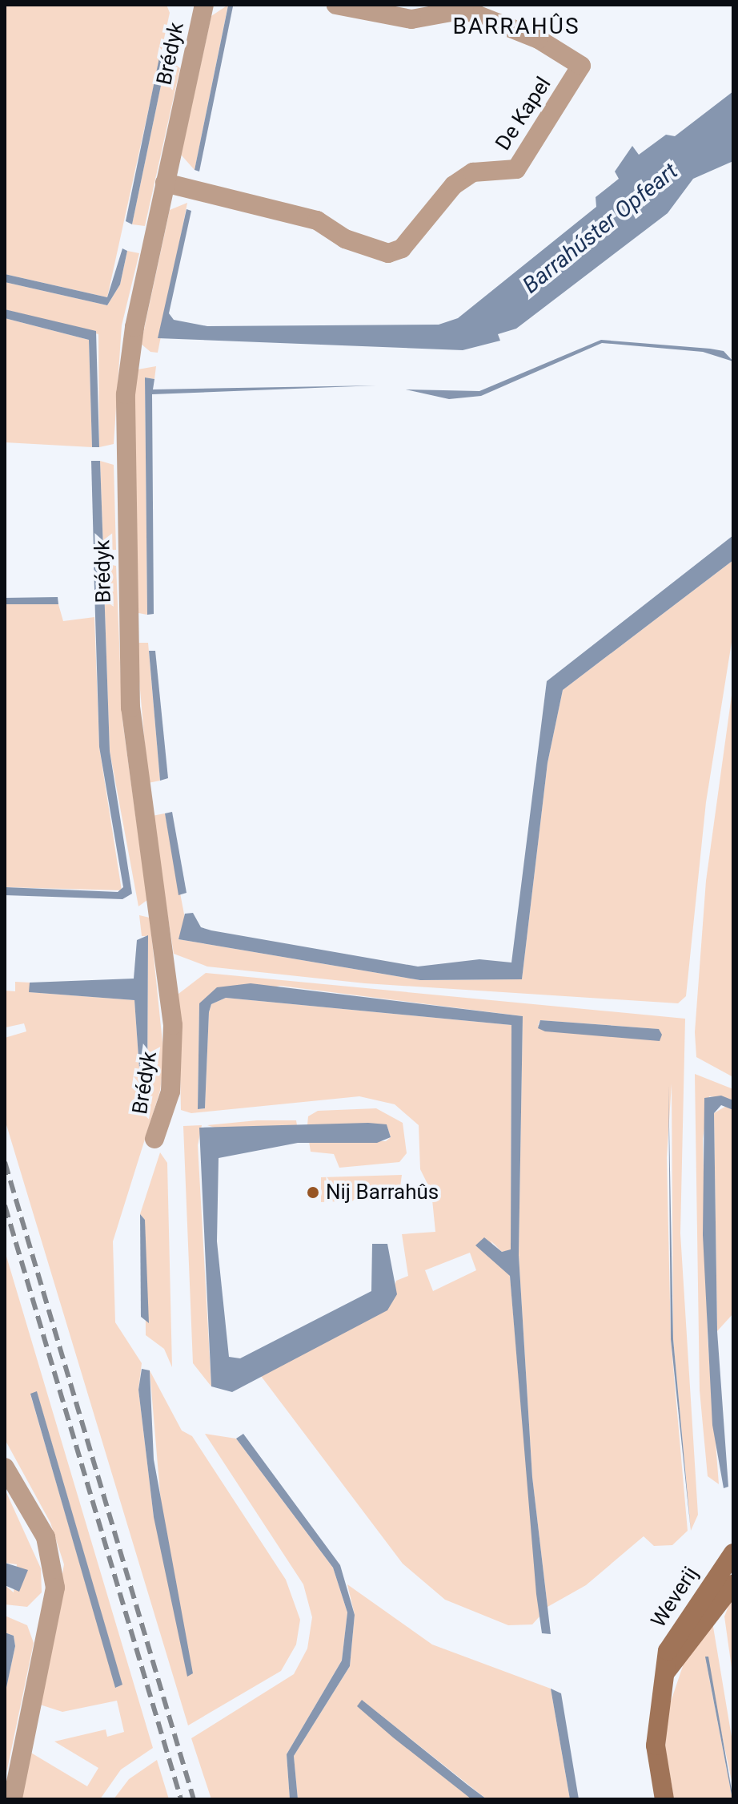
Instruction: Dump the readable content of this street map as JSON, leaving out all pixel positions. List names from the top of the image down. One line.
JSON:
{"streets":{"street":["Brédyk","De Kapel","Weverij"]},"crossings":[["Brédyk","De Kapel"]],"districts":["BARRAHÛS"],"water":["Barrahúster Opfeart"],"places":["Nij Barrahûs"]}
